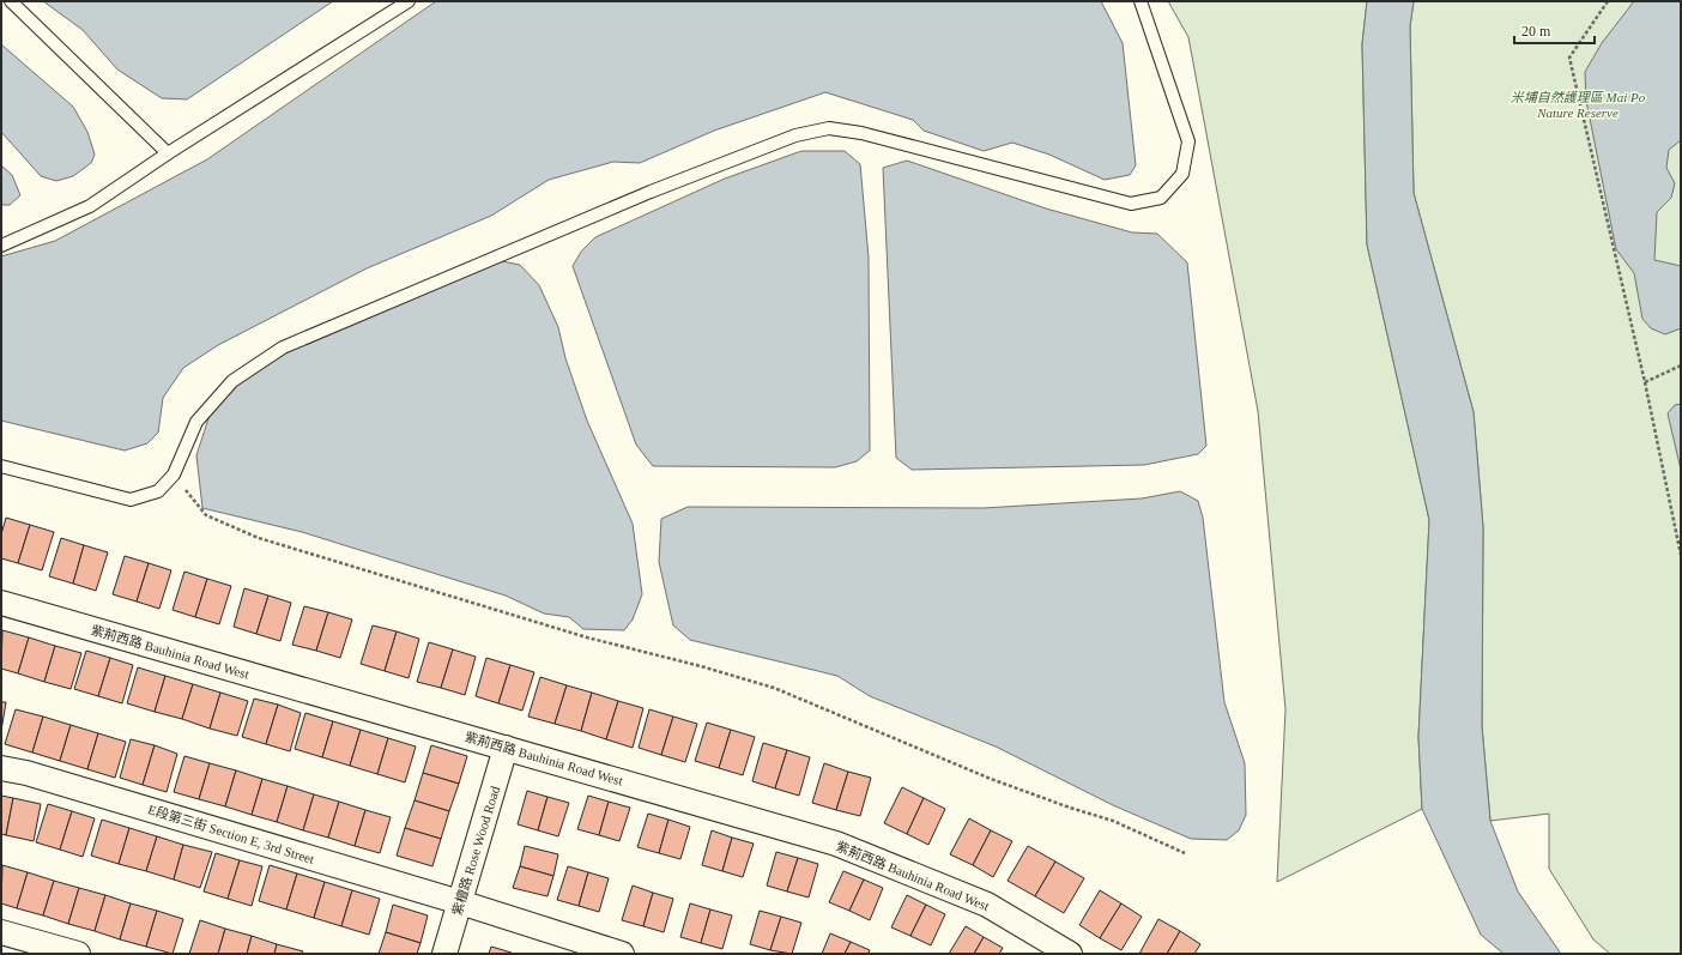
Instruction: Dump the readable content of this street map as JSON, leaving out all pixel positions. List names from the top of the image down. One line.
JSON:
{"streets":{"street":["紫荊西路 Bauhinia Road West","E段第三街 Section E, 3rd Street","紫檀路 Rose Wood Road"]},"crossings":[["紫荊西路 Bauhinia Road West","紫檀路 Rose Wood Road"],["E段第三街 Section E, 3rd Street","紫檀路 Rose Wood Road"]],"parks":["米埔自然護理區 Mai Po Nature Reserve"],"scale_bar":"20 m"}
